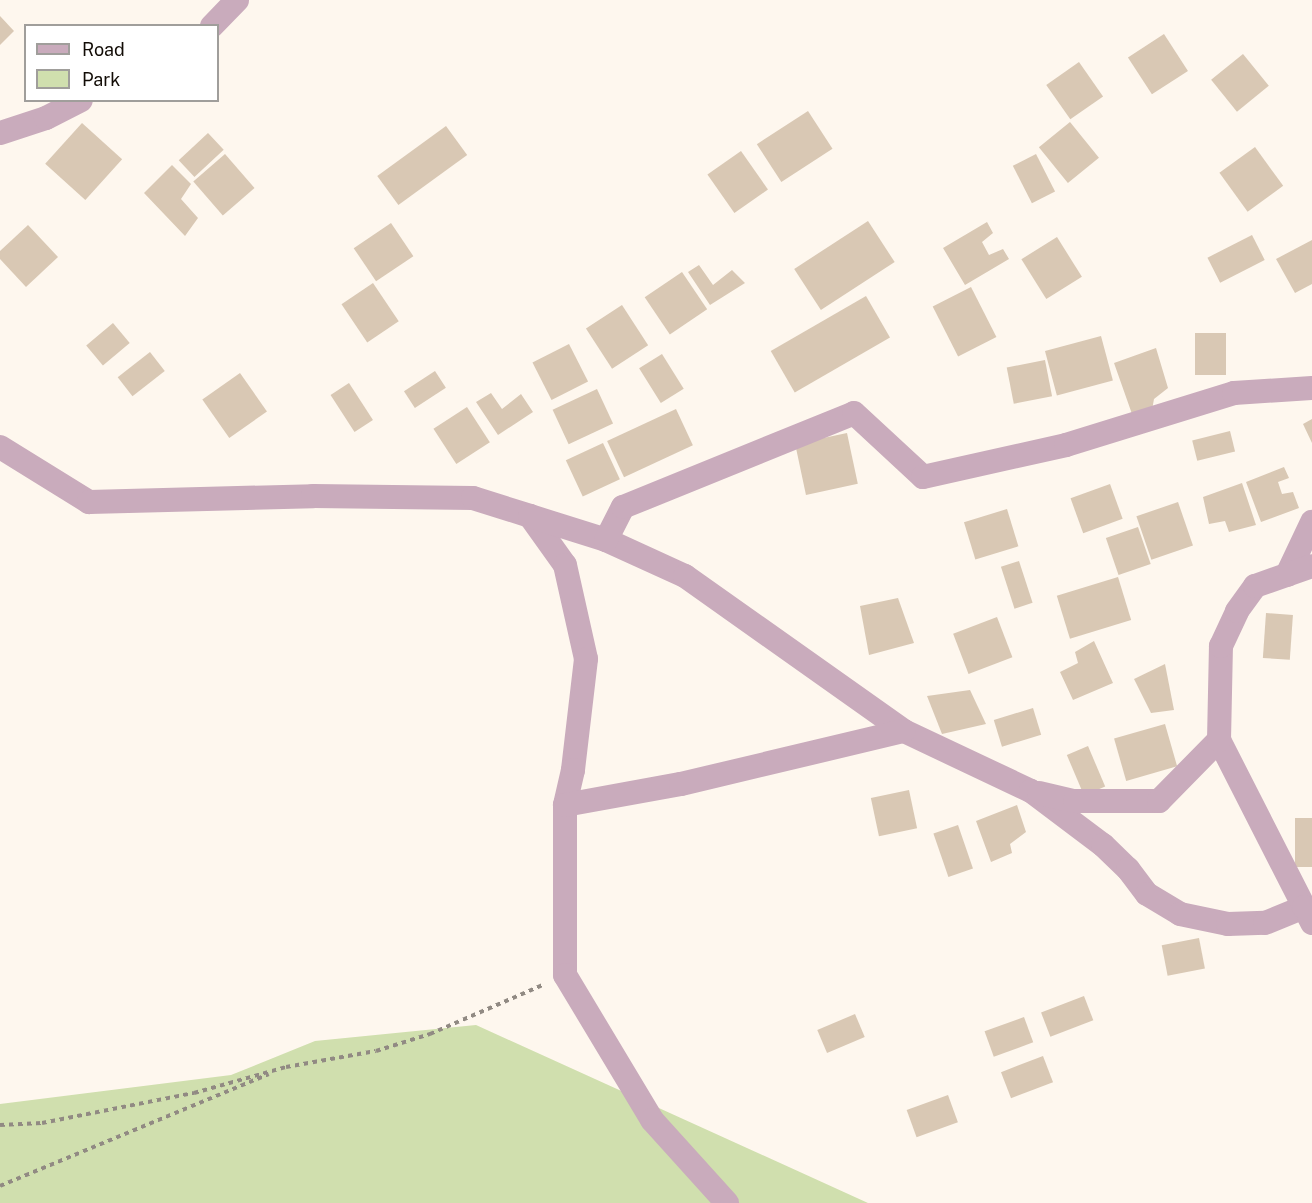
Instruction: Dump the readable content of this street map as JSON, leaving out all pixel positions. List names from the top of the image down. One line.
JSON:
{"legend":["Road","Park"]}
